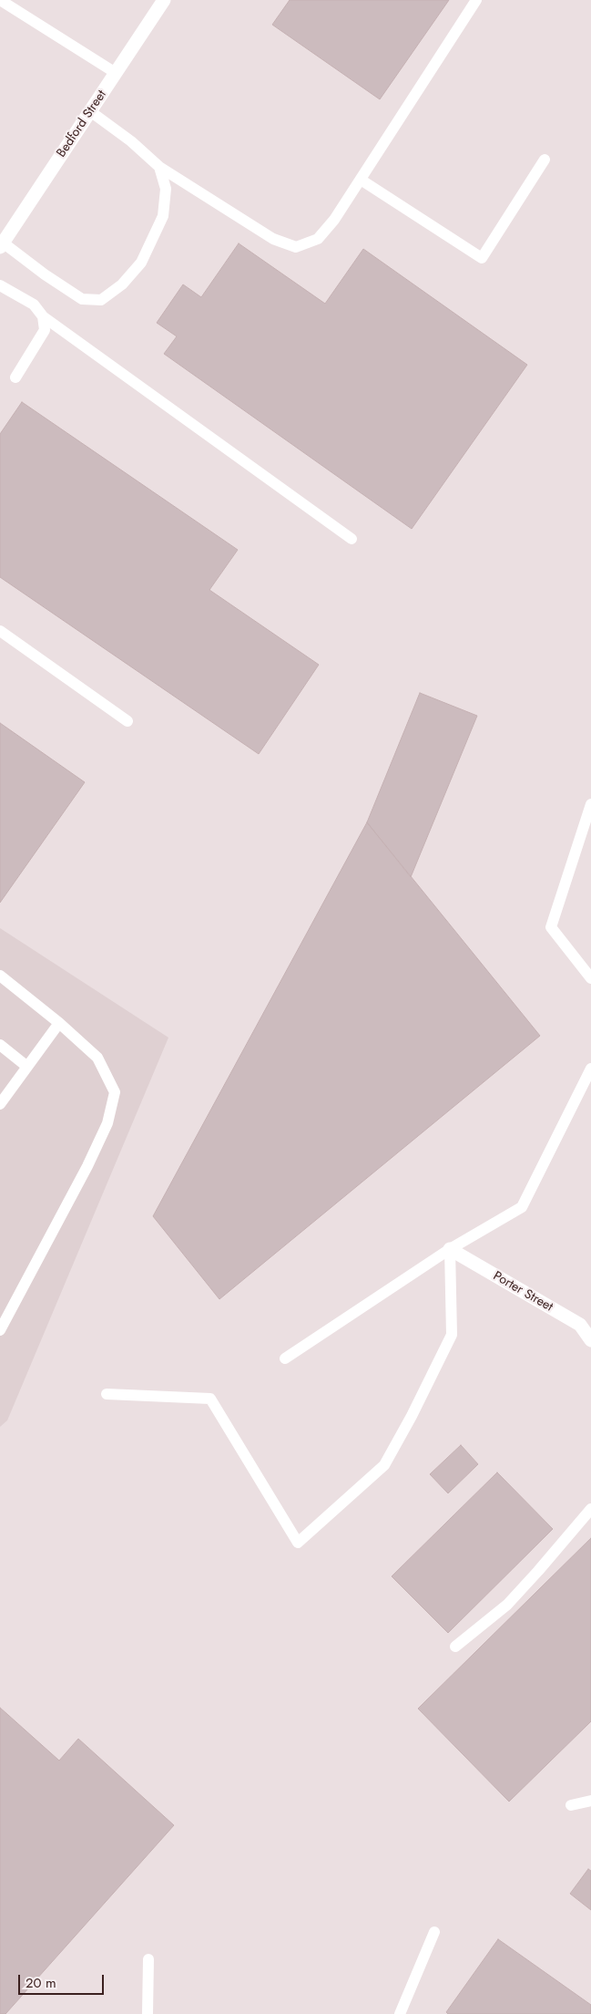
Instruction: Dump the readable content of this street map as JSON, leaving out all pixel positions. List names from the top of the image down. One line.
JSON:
{"streets":{"street":["Bedford Street","Porter Street"]},"scale_bar":"20 m"}
